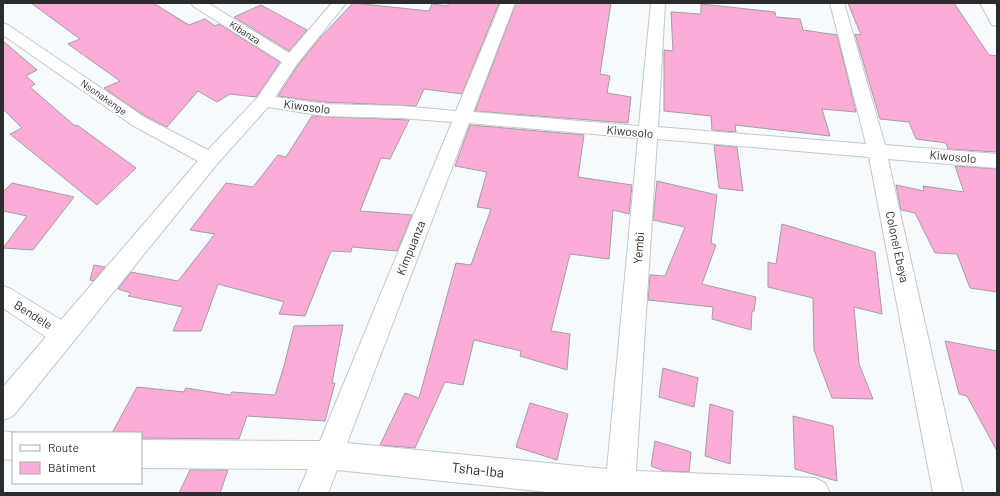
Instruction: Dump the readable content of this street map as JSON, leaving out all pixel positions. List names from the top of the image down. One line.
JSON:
{"streets":{"street":["Kibanza","Nsonakenge","Kiwosolo","Colonel Ebeya","Kimpuanza","Yembi","Bendele","Tsha-Iba"]},"crossings":[["Kiwosolo","Colonel Ebeya"],["Kiwosolo","Kimpuanza"],["Kiwosolo","Yembi"],["Kimpuanza","Tsha-Iba"],["Yembi","Tsha-Iba"]],"legend":["Route","Bâtiment"]}
